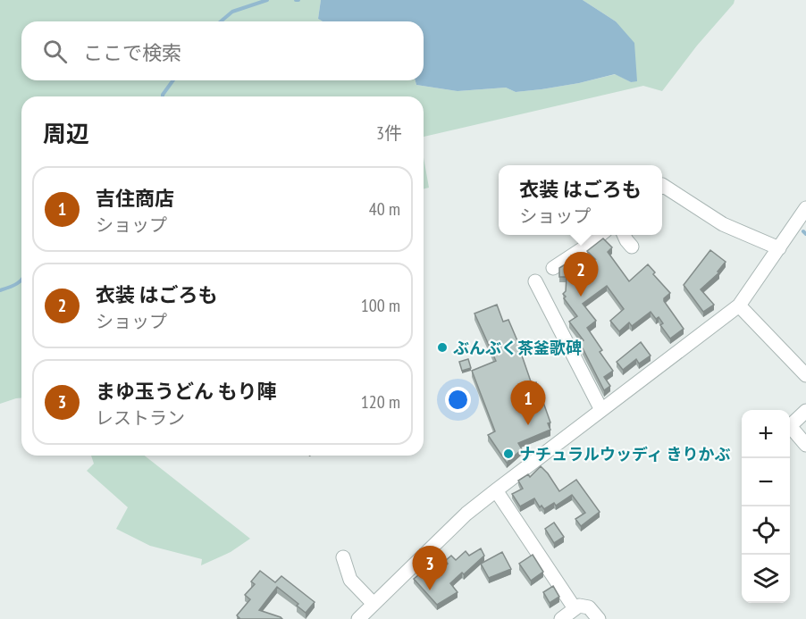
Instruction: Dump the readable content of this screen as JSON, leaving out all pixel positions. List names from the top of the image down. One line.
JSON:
{"places":["ぶんぶく茶釜歌碑","ナチュラルウッディ きりかぶ"],"page":{"search":"ここで検索","heading":["周辺","3件"],"popup":["衣装 はごろも","ショップ"],"list":[{"mark":"1","name":"吉住商店","note":"ショップ","value":"40 m"},{"mark":"2","name":"衣装 はごろも","note":"ショップ","value":"100 m"},{"mark":"3","name":"まゆ玉うどん もり陣","note":"レストラン","value":"120 m"}],"pins":["2","1","3"],"map_buttons":["+","−"]}}
